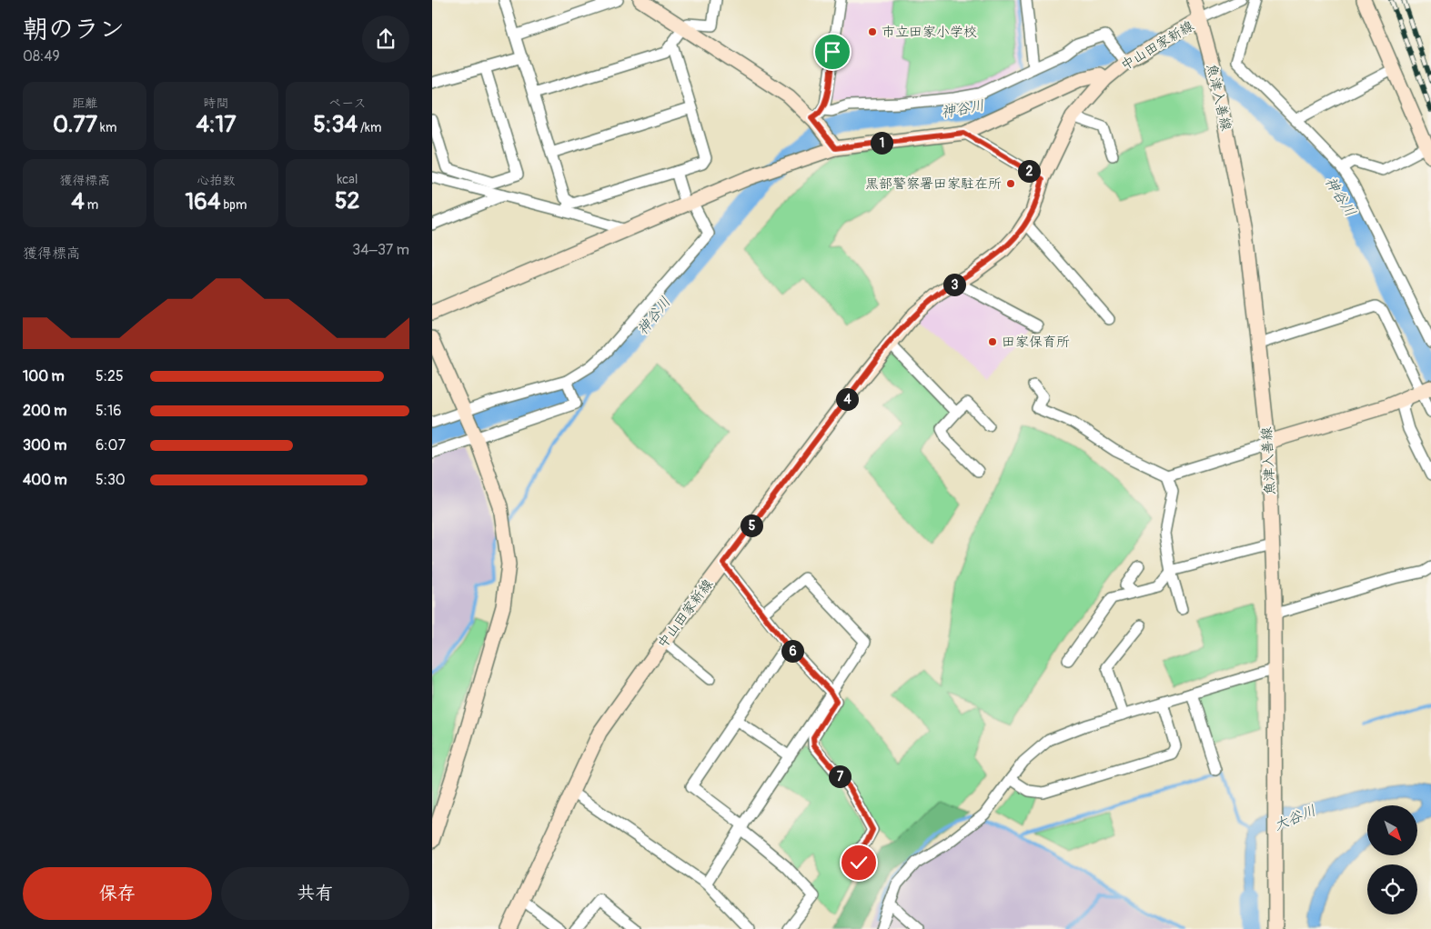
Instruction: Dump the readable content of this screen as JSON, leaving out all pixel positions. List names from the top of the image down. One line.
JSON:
{"streets":{"main road":["中山田家新線","魚津入善線"]},"crossings":[["中山田家新線","魚津入善線"]],"water":["神谷川","大谷川"],"places":["市立田家小学校","黒部警察署田家駐在所","田家保育所"],"north":"bottom right","page":{"heading":["朝のラン","08:49"],"stats":[["距離","0.77 km"],["時間","4:17"],["ペース","5:34 /km"],["獲得標高","4 m"],["心拍数","164 bpm"],["kcal","52"]],"pins":["1","2","3","4","5","6","7"],"chart":["獲得標高","34–37 m"],"list":[{"name":"100 m","note":"5:25"},{"name":"200 m","note":"5:16"},{"name":"300 m","note":"6:07"},{"name":"400 m","note":"5:30"}],"buttons":["保存","共有"]}}
